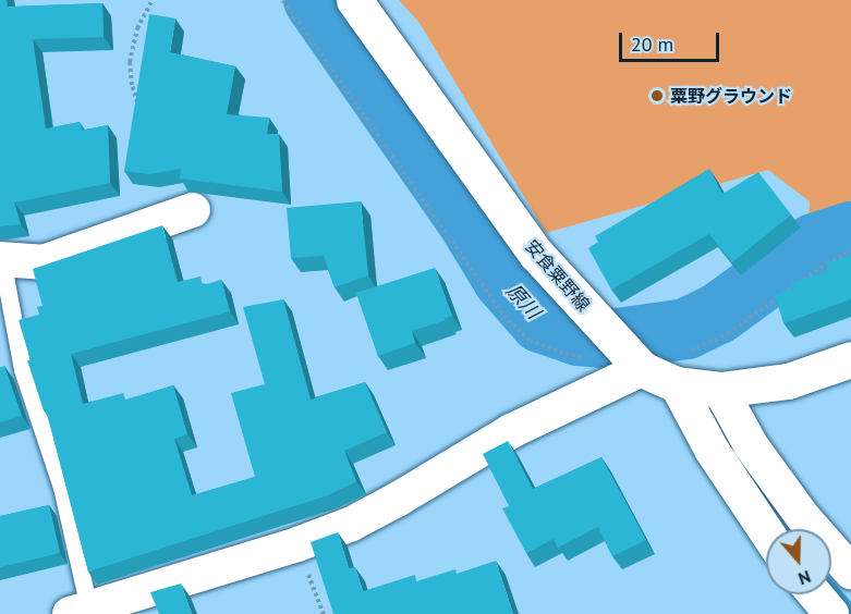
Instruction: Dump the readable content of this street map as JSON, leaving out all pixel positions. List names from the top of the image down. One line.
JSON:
{"streets":{"main road":["安食粟野線"]},"water":["原川"],"places":["粟野グラウンド"],"scale_bar":"20 m","north":"bottom"}
